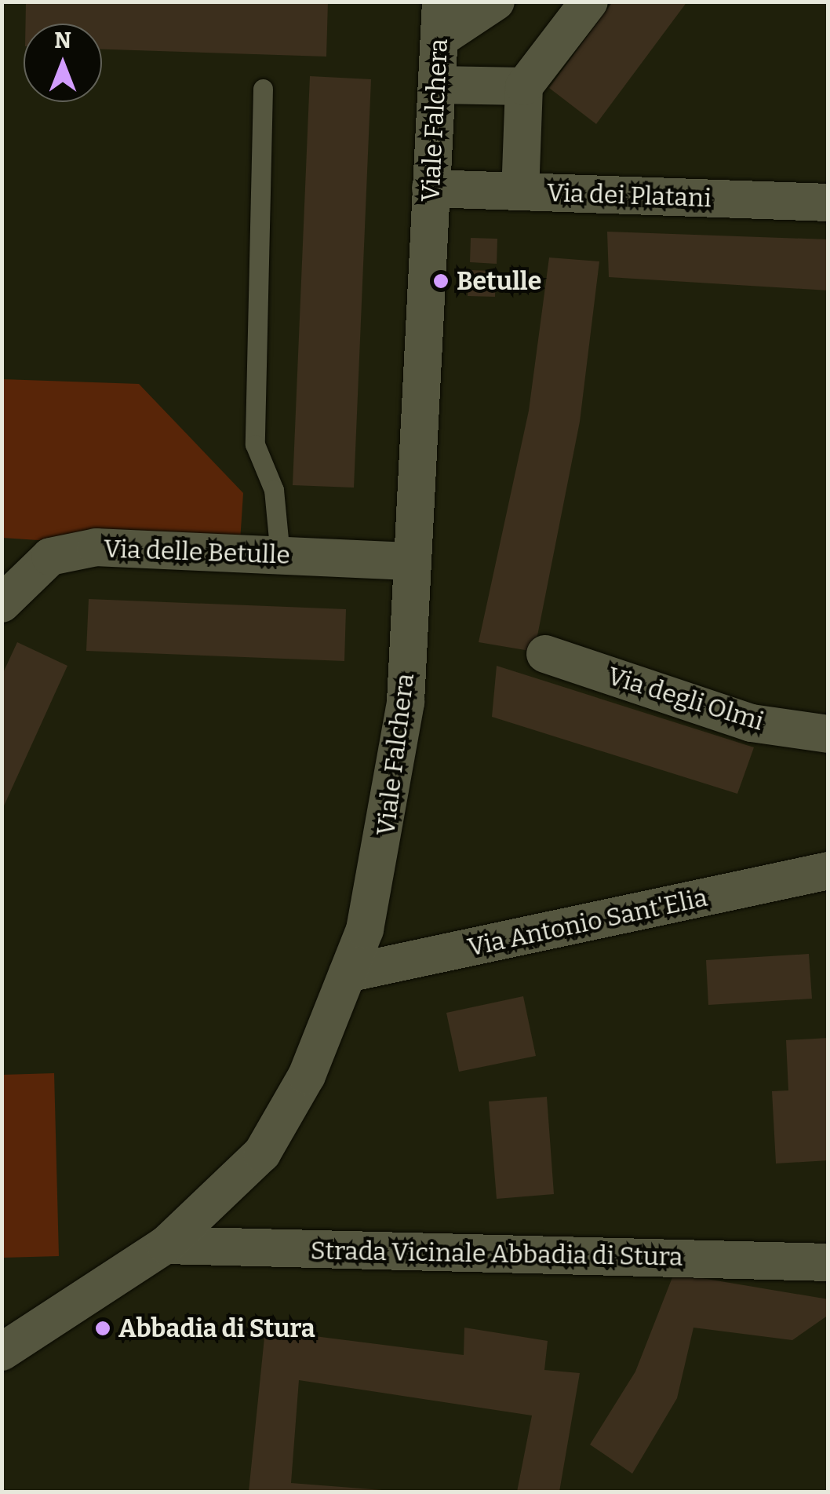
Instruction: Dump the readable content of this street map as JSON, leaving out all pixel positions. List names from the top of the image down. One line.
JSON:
{"streets":{"street":["Viale Falchera","Via dei Platani","Via delle Betulle","Via degli Olmi","Via Antonio Sant'Elia","Strada Vicinale Abbadia di Stura"]},"crossings":[["Viale Falchera","Via dei Platani"],["Viale Falchera","Via delle Betulle"],["Viale Falchera","Via Antonio Sant'Elia"],["Viale Falchera","Strada Vicinale Abbadia di Stura"]],"places":["Betulle","Abbadia di Stura"],"north":"top"}
